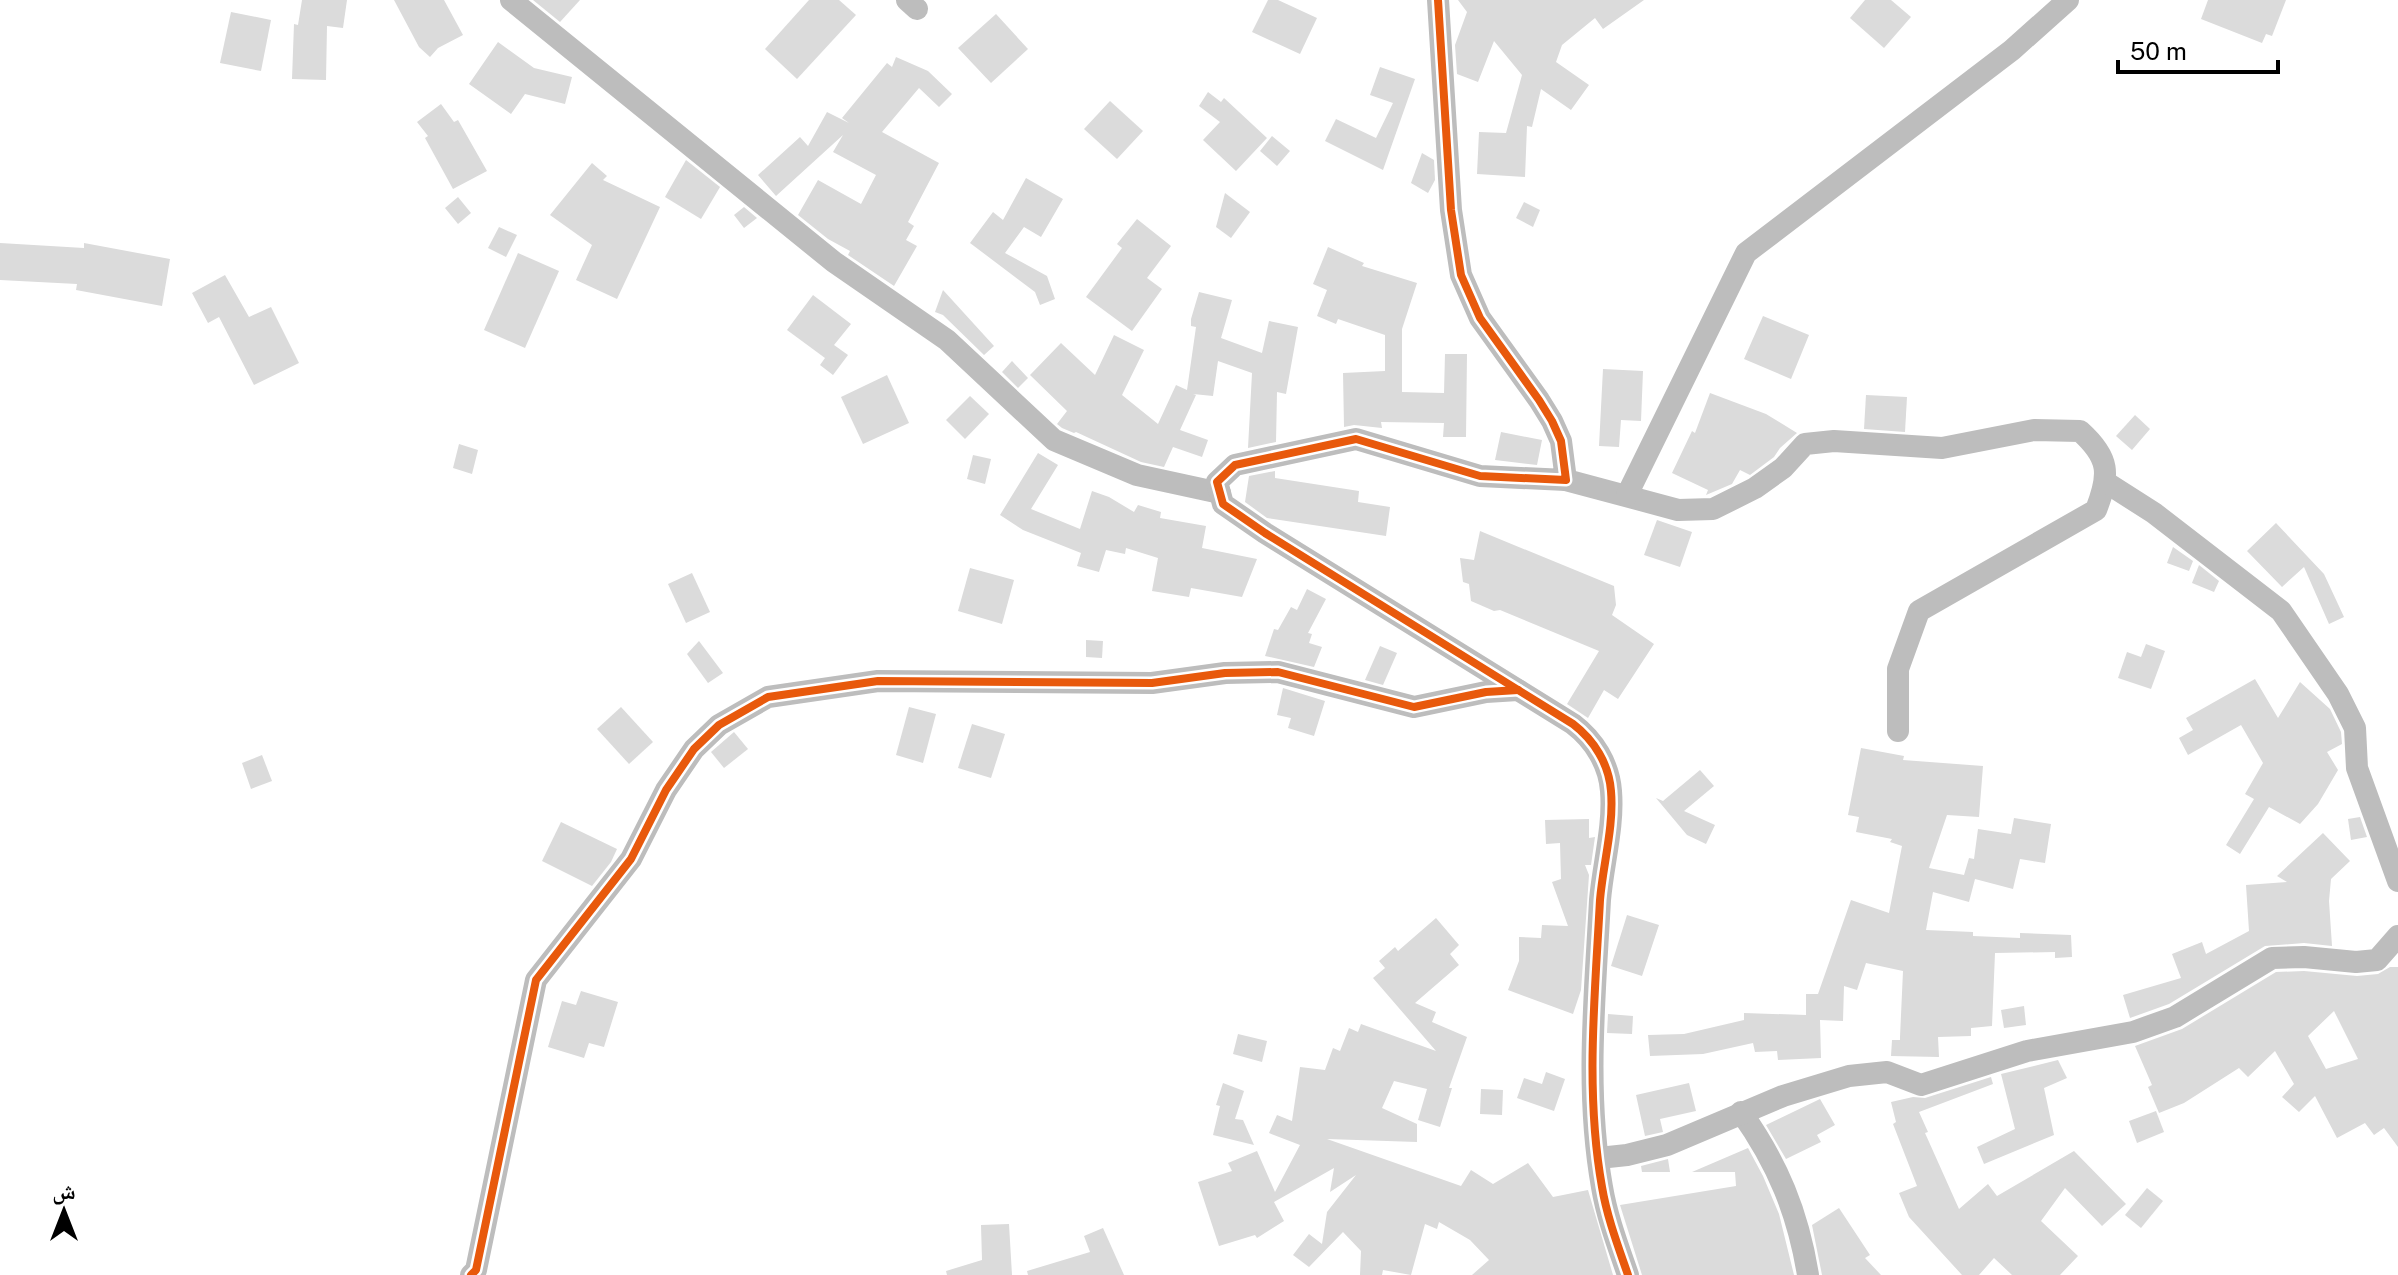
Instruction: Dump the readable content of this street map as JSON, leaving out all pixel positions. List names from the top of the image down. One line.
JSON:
{"scale_bar":"50 m","north":"top"}
